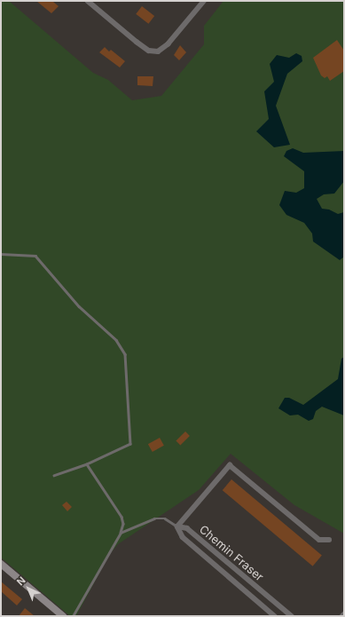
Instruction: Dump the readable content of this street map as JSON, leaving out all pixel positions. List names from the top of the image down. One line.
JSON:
{"streets":{"street":["Chemin Fraser"]},"north":"top left"}
